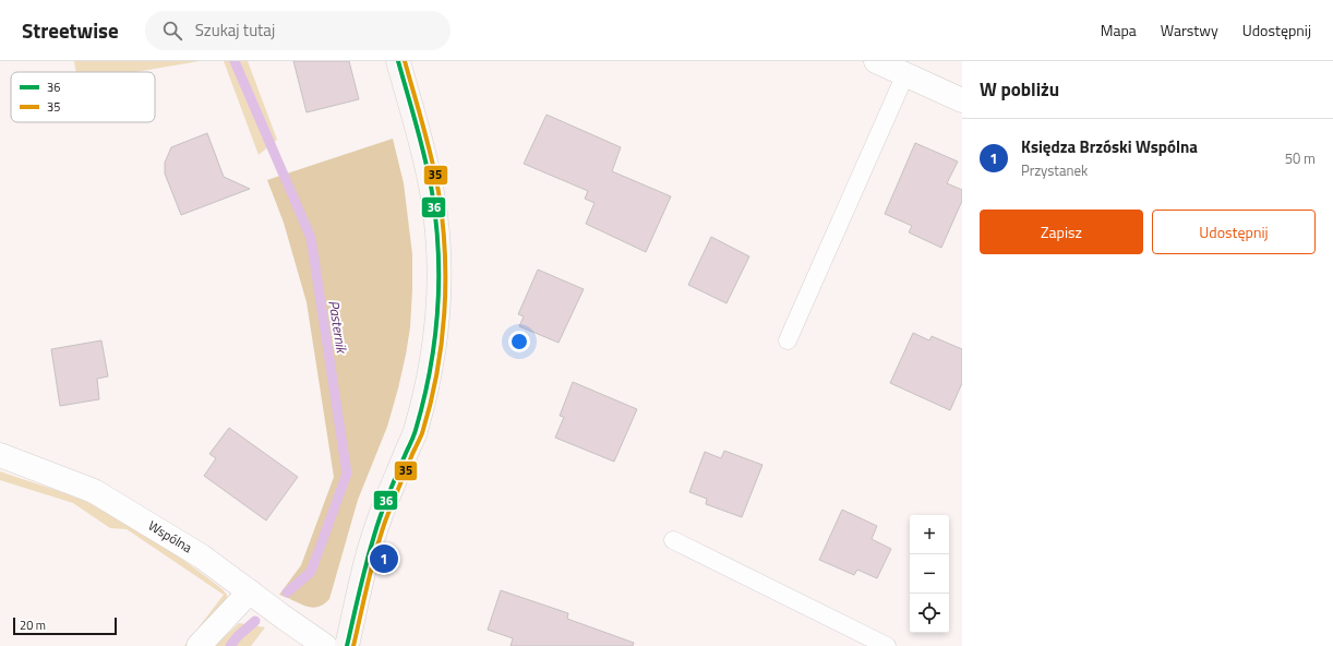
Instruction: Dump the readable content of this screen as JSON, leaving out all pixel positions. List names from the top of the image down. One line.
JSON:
{"streets":{"street":["Wspólna"]},"water":["Pasternik"],"lines":["transit line 36","transit line 35"],"legend":["36","35"],"scale_bar":"20 m","page":{"header":"Streetwise","search":"Szukaj tutaj","nav":["Mapa","Warstwy","Udostępnij"],"heading":"W pobliżu","list":[{"mark":"1","name":"Księdza Brzóski Wspólna","note":"Przystanek","value":"50 m"}],"buttons":["Zapisz","Udostępnij"],"map_buttons":["+","−"],"pins":"1","scale":"20 m"}}
